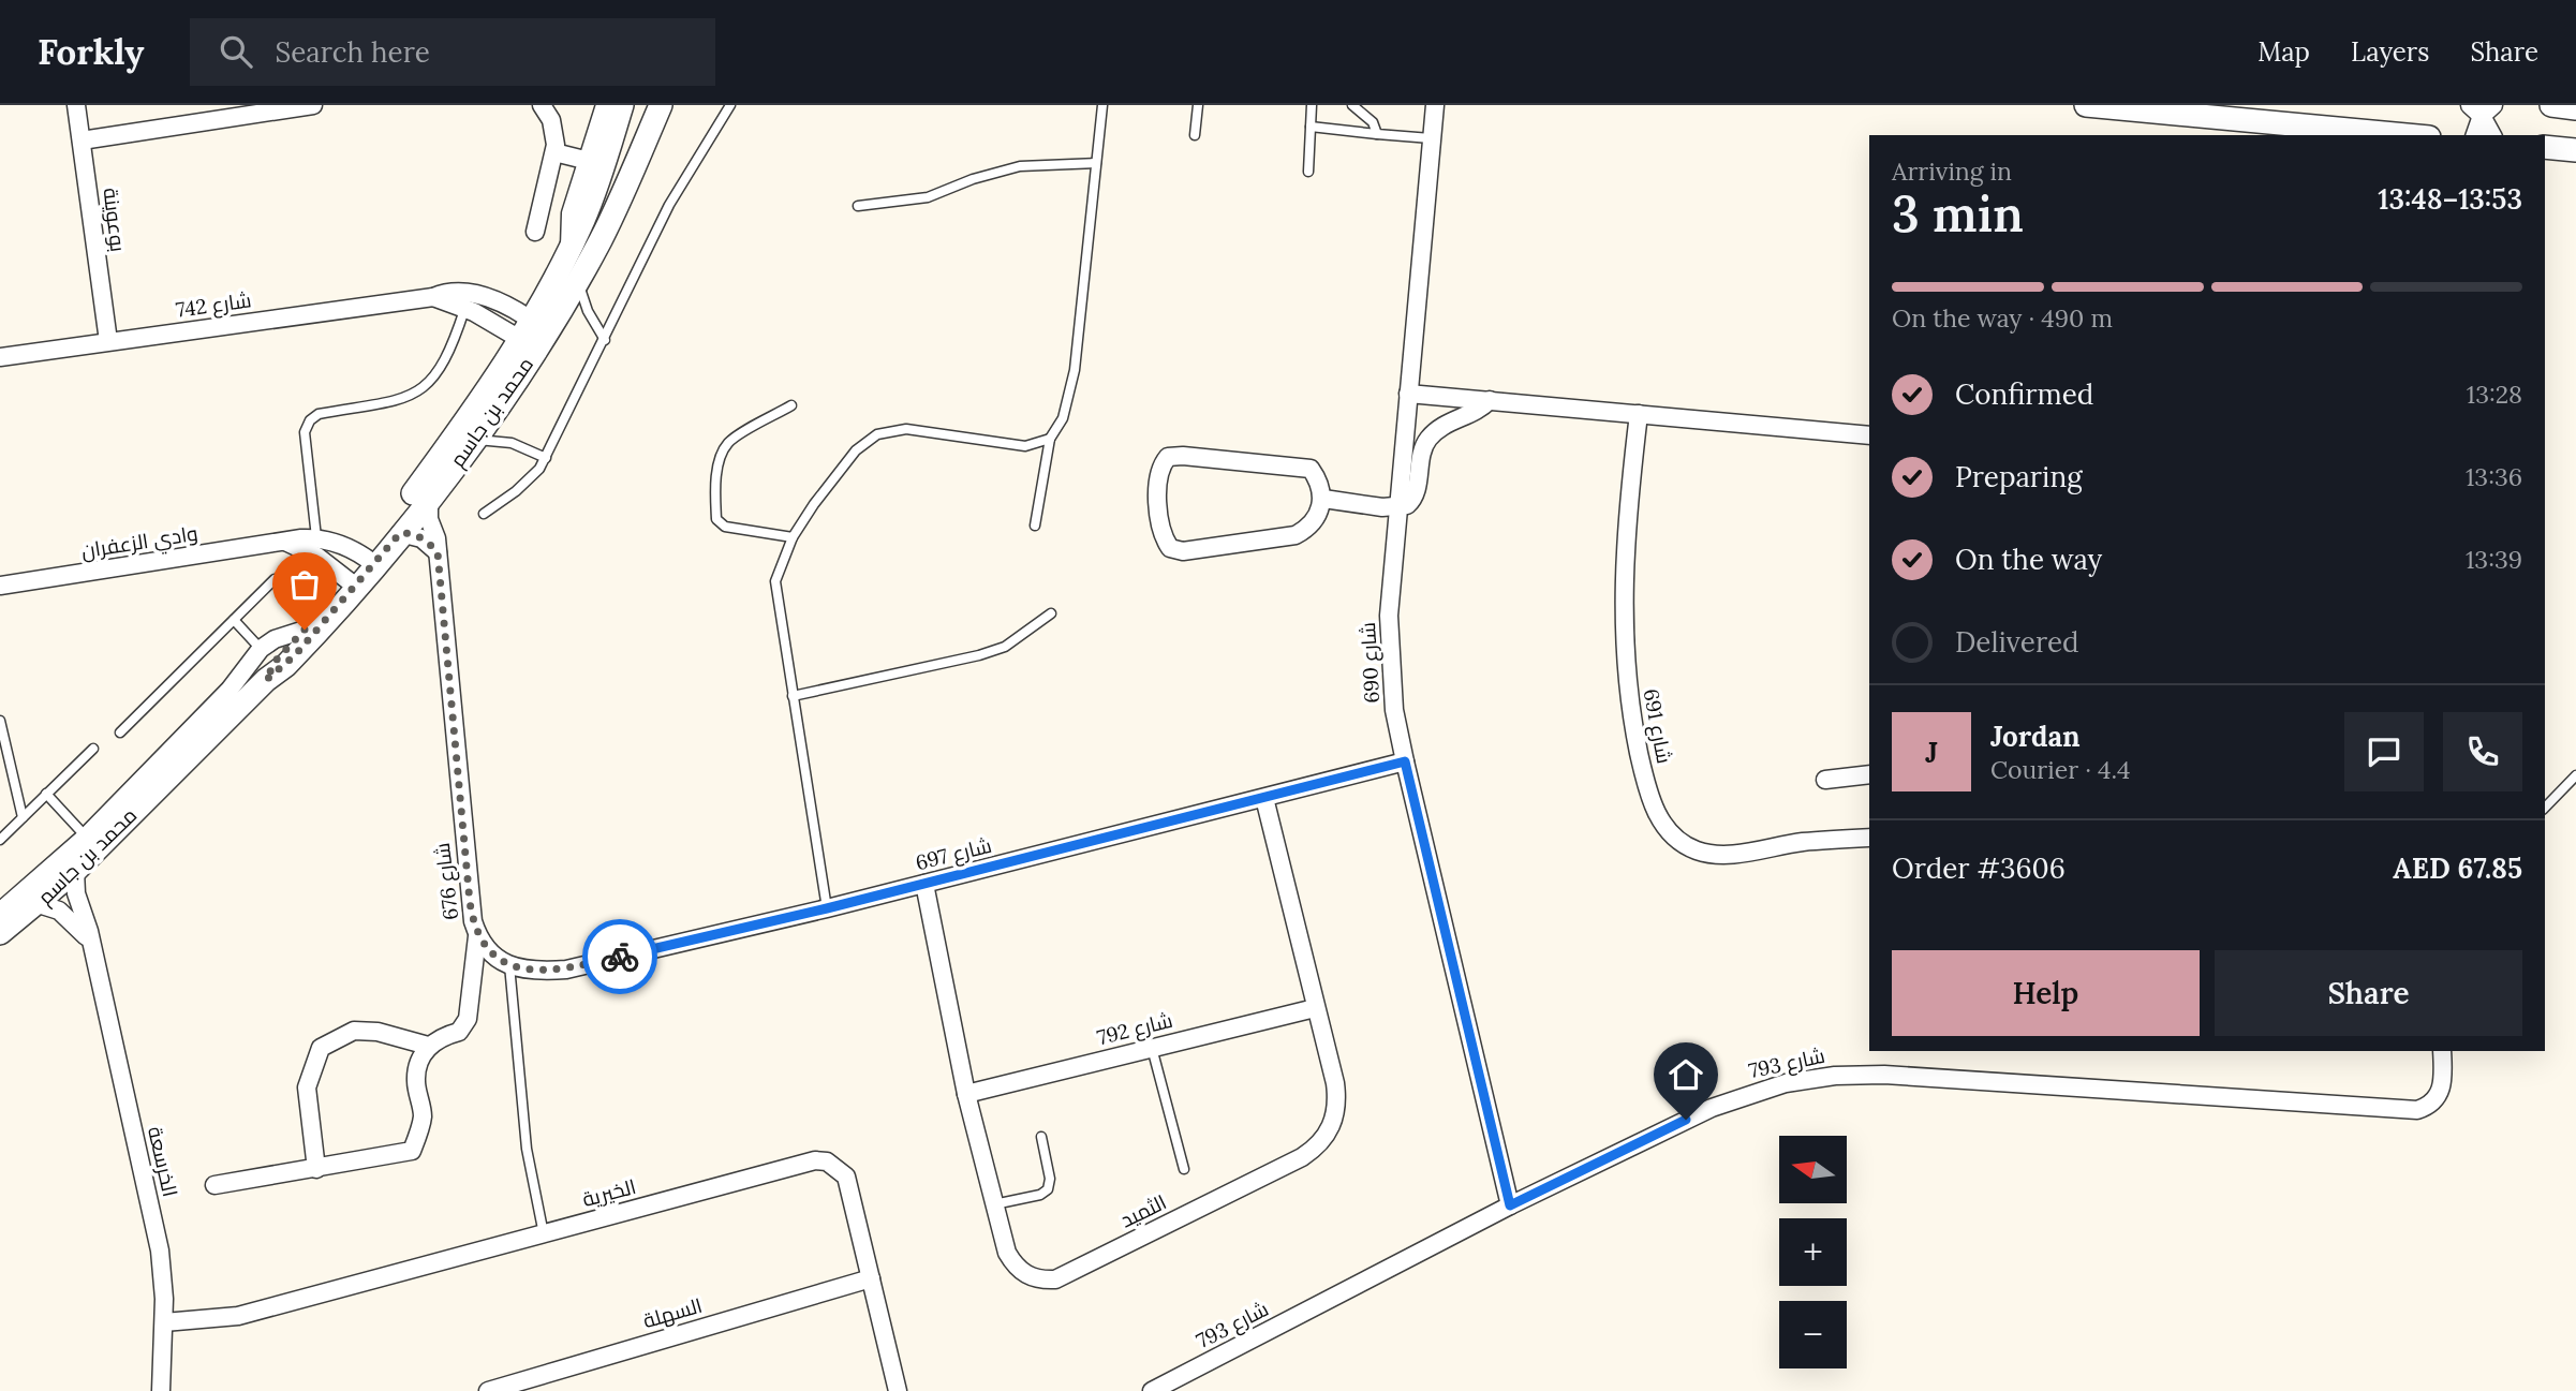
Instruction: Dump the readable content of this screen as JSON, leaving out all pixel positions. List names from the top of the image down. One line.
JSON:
{"streets":{"street":["بوعوينة","شارع 742","محمد بن جاسم","وادي الزعفران","شارع 690","شارع 691","شارع 697","شارع 676","شارع 792","شارع 793","الخرسعة","الخيرية","الثميد","السهلة"]},"crossings":[["بوعوينة","شارع 742"],["شارع 742","محمد بن جاسم"],["محمد بن جاسم","وادي الزعفران"],["محمد بن جاسم","شارع 676"],["محمد بن جاسم","الخرسعة"],["شارع 690","شارع 697"],["شارع 690","شارع 793"],["شارع 697","شارع 676"],["شارع 697","الثميد"],["شارع 792","الثميد"],["الخرسعة","الخيرية"],["الخيرية","السهلة"]],"north":"left","page":{"header":"Forkly","search":"Search here","nav":["Map","Layers","Share"],"heading":["3 min","Arriving in","13:48–13:53"],"panel":["Jordan","Courier · 4.4","Order #3606","AED 67.85"],"bar":"On the way · 490 m","list":[["Confirmed","13:28"],["Preparing","13:36"],["On the way","13:39"],"Delivered"],"round":"J","buttons":["Help","Share"],"map_buttons":["+","−"]}}
